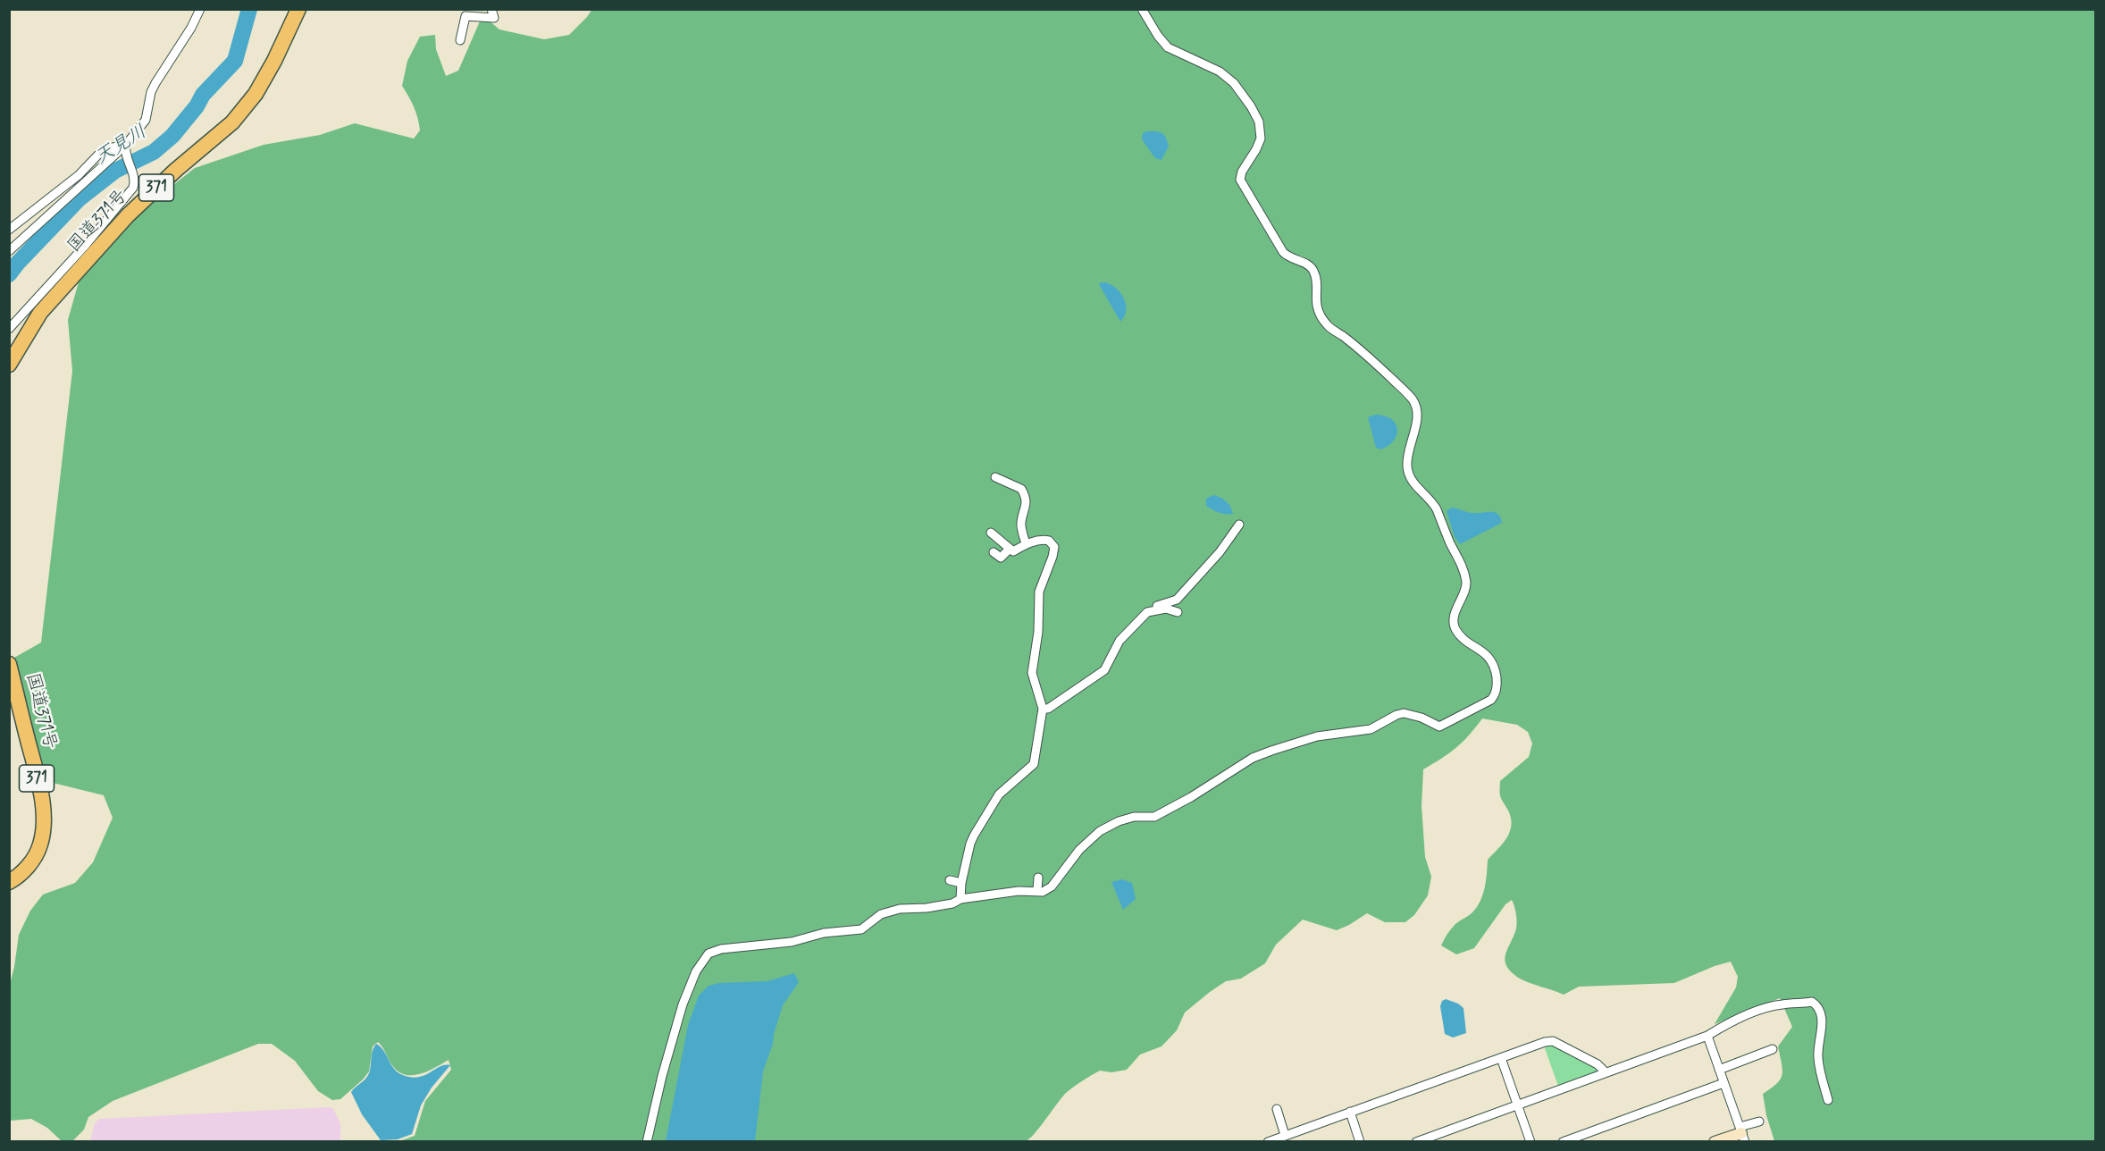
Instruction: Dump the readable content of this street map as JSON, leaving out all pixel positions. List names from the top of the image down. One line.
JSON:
{"streets":{"highway":["371","国道371号"]},"water":["天見川"]}
